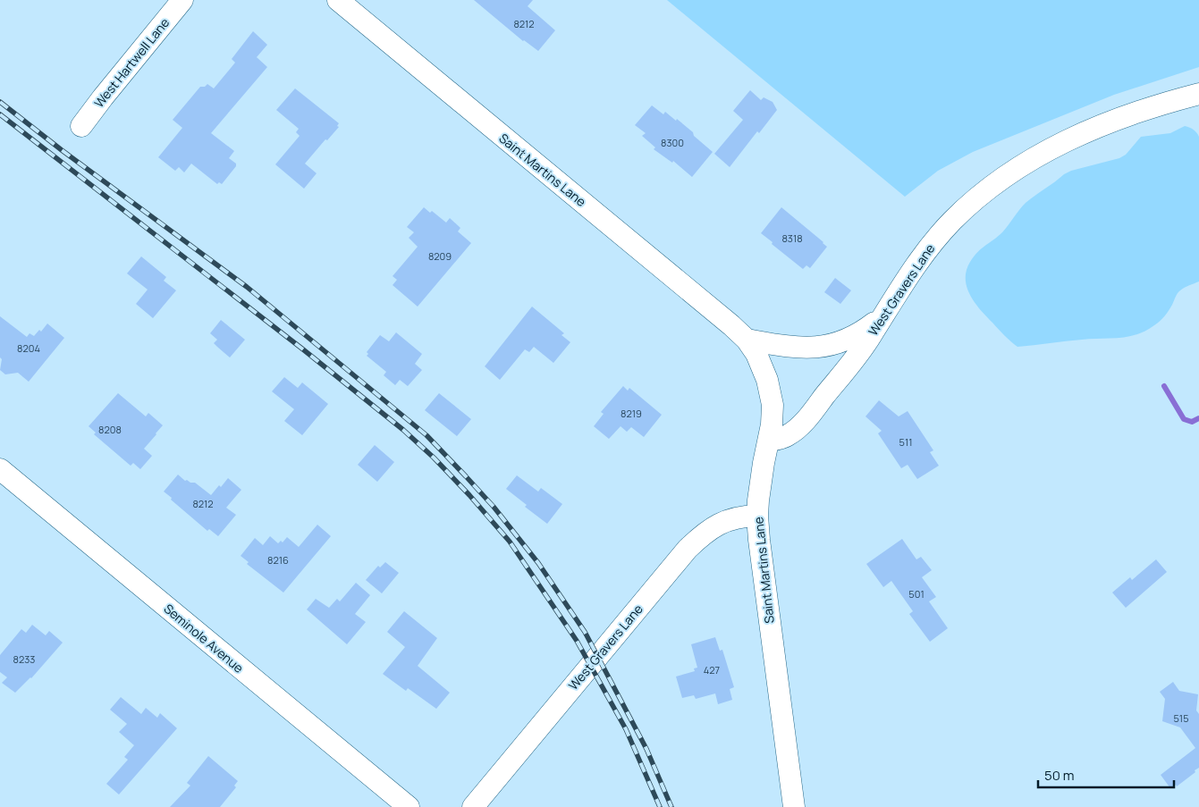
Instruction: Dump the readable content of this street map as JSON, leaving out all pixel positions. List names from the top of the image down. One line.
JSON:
{"streets":{"street":["West Hartwell Lane","Saint Martins Lane","West Gravers Lane","Seminole Avenue"]},"crossings":[["Saint Martins Lane","West Gravers Lane"]],"house_numbers":["8212","8300","8318","8209","8204","8219","8208","511","8212","8216","501","8233","427","515"],"scale_bar":"50 m"}
